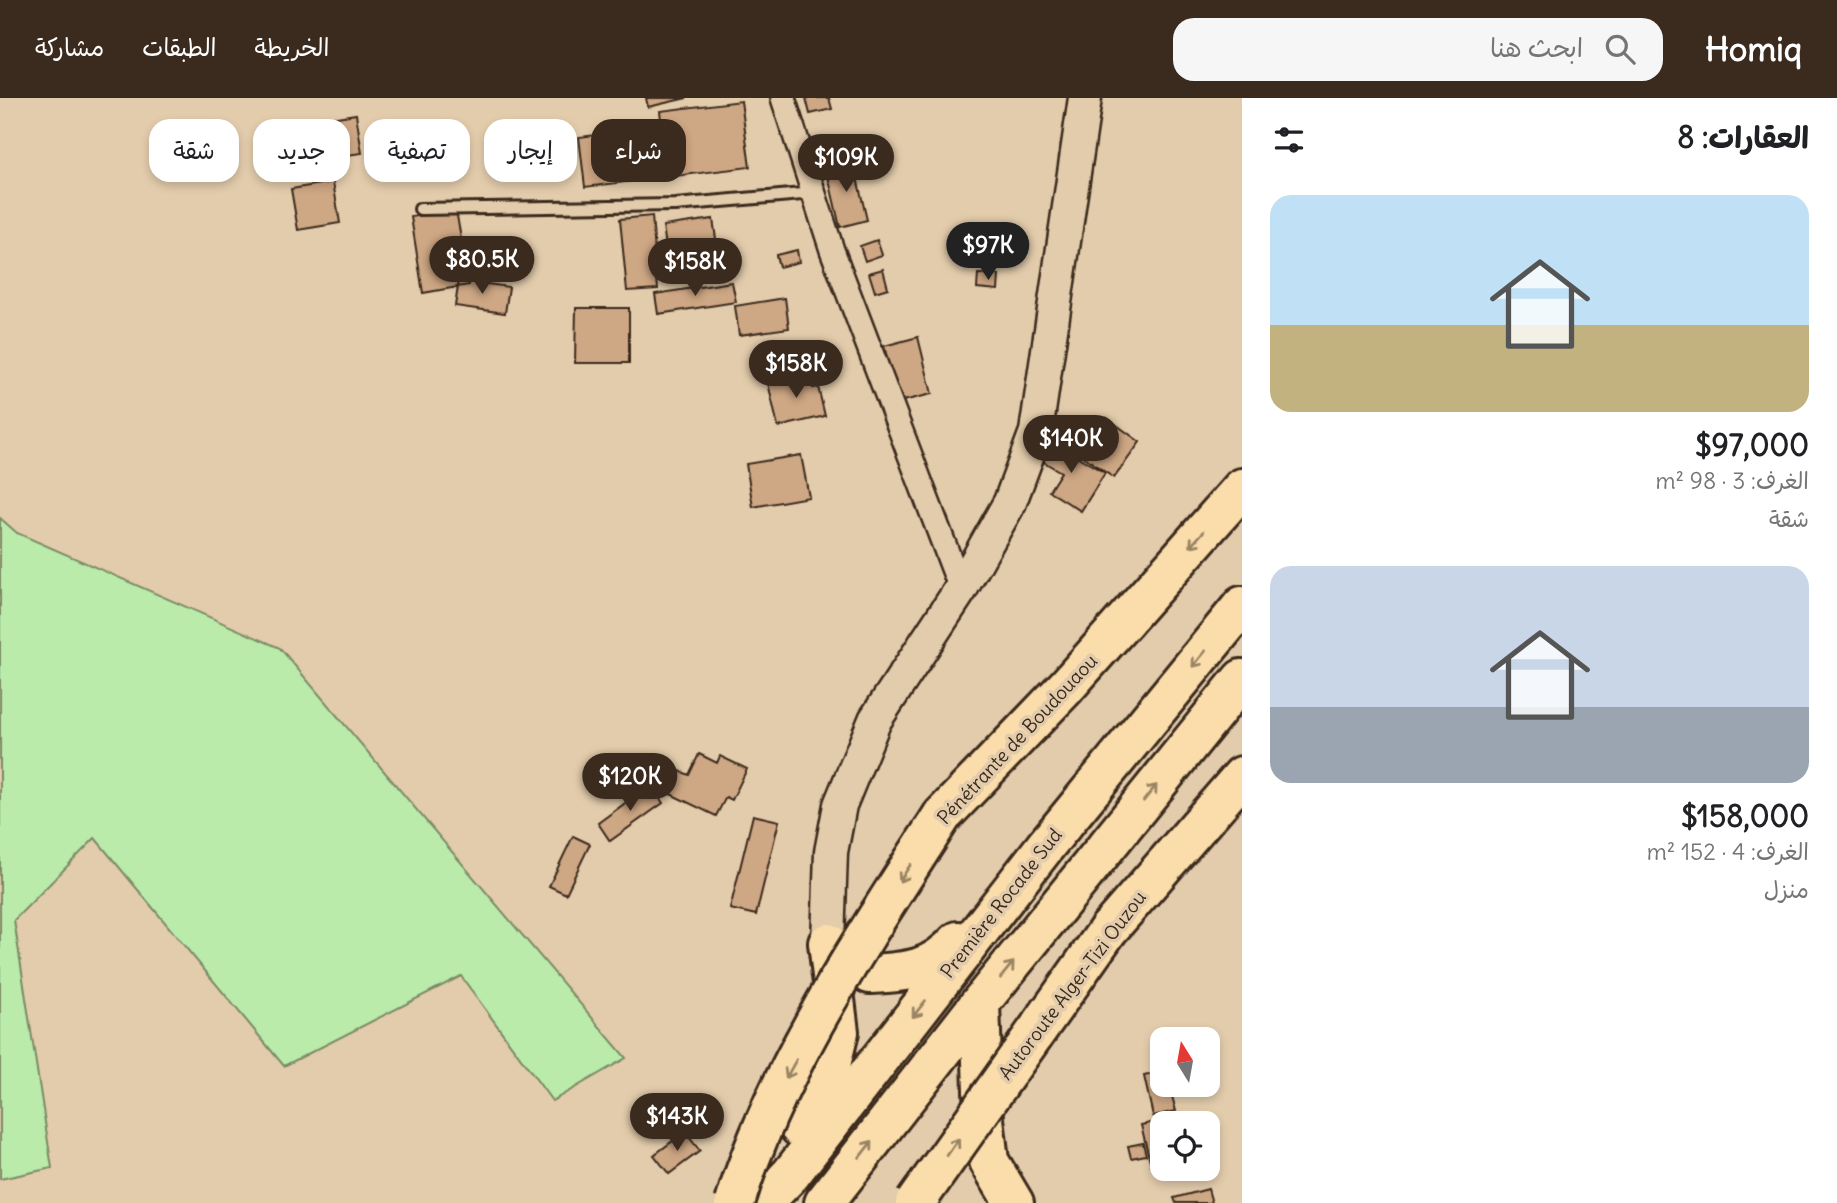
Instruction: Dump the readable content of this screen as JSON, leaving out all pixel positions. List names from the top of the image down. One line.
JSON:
{"streets":{"highway":["Pénétrante de Boudouaou","Première Rocade Sud","Autoroute Alger-Tizi Ouzou"]},"north":"top","page":{"header":"Homiq","search":"ابحث هنا","nav":["الخريطة","الطبقات","مشاركة"],"heading":"العقارات: 8","chip":["شراء","إيجار","تصفية","جديد","شقة"],"price":["$109K","$97K","$80.5K","$158K","$158K","$140K","$120K","$143K"],"list":[{"name":"$97,000","note":"الغرف: 3 · 98 m² · شقة"},{"name":"$158,000","note":"الغرف: 4 · 152 m² · منزل"}]}}
